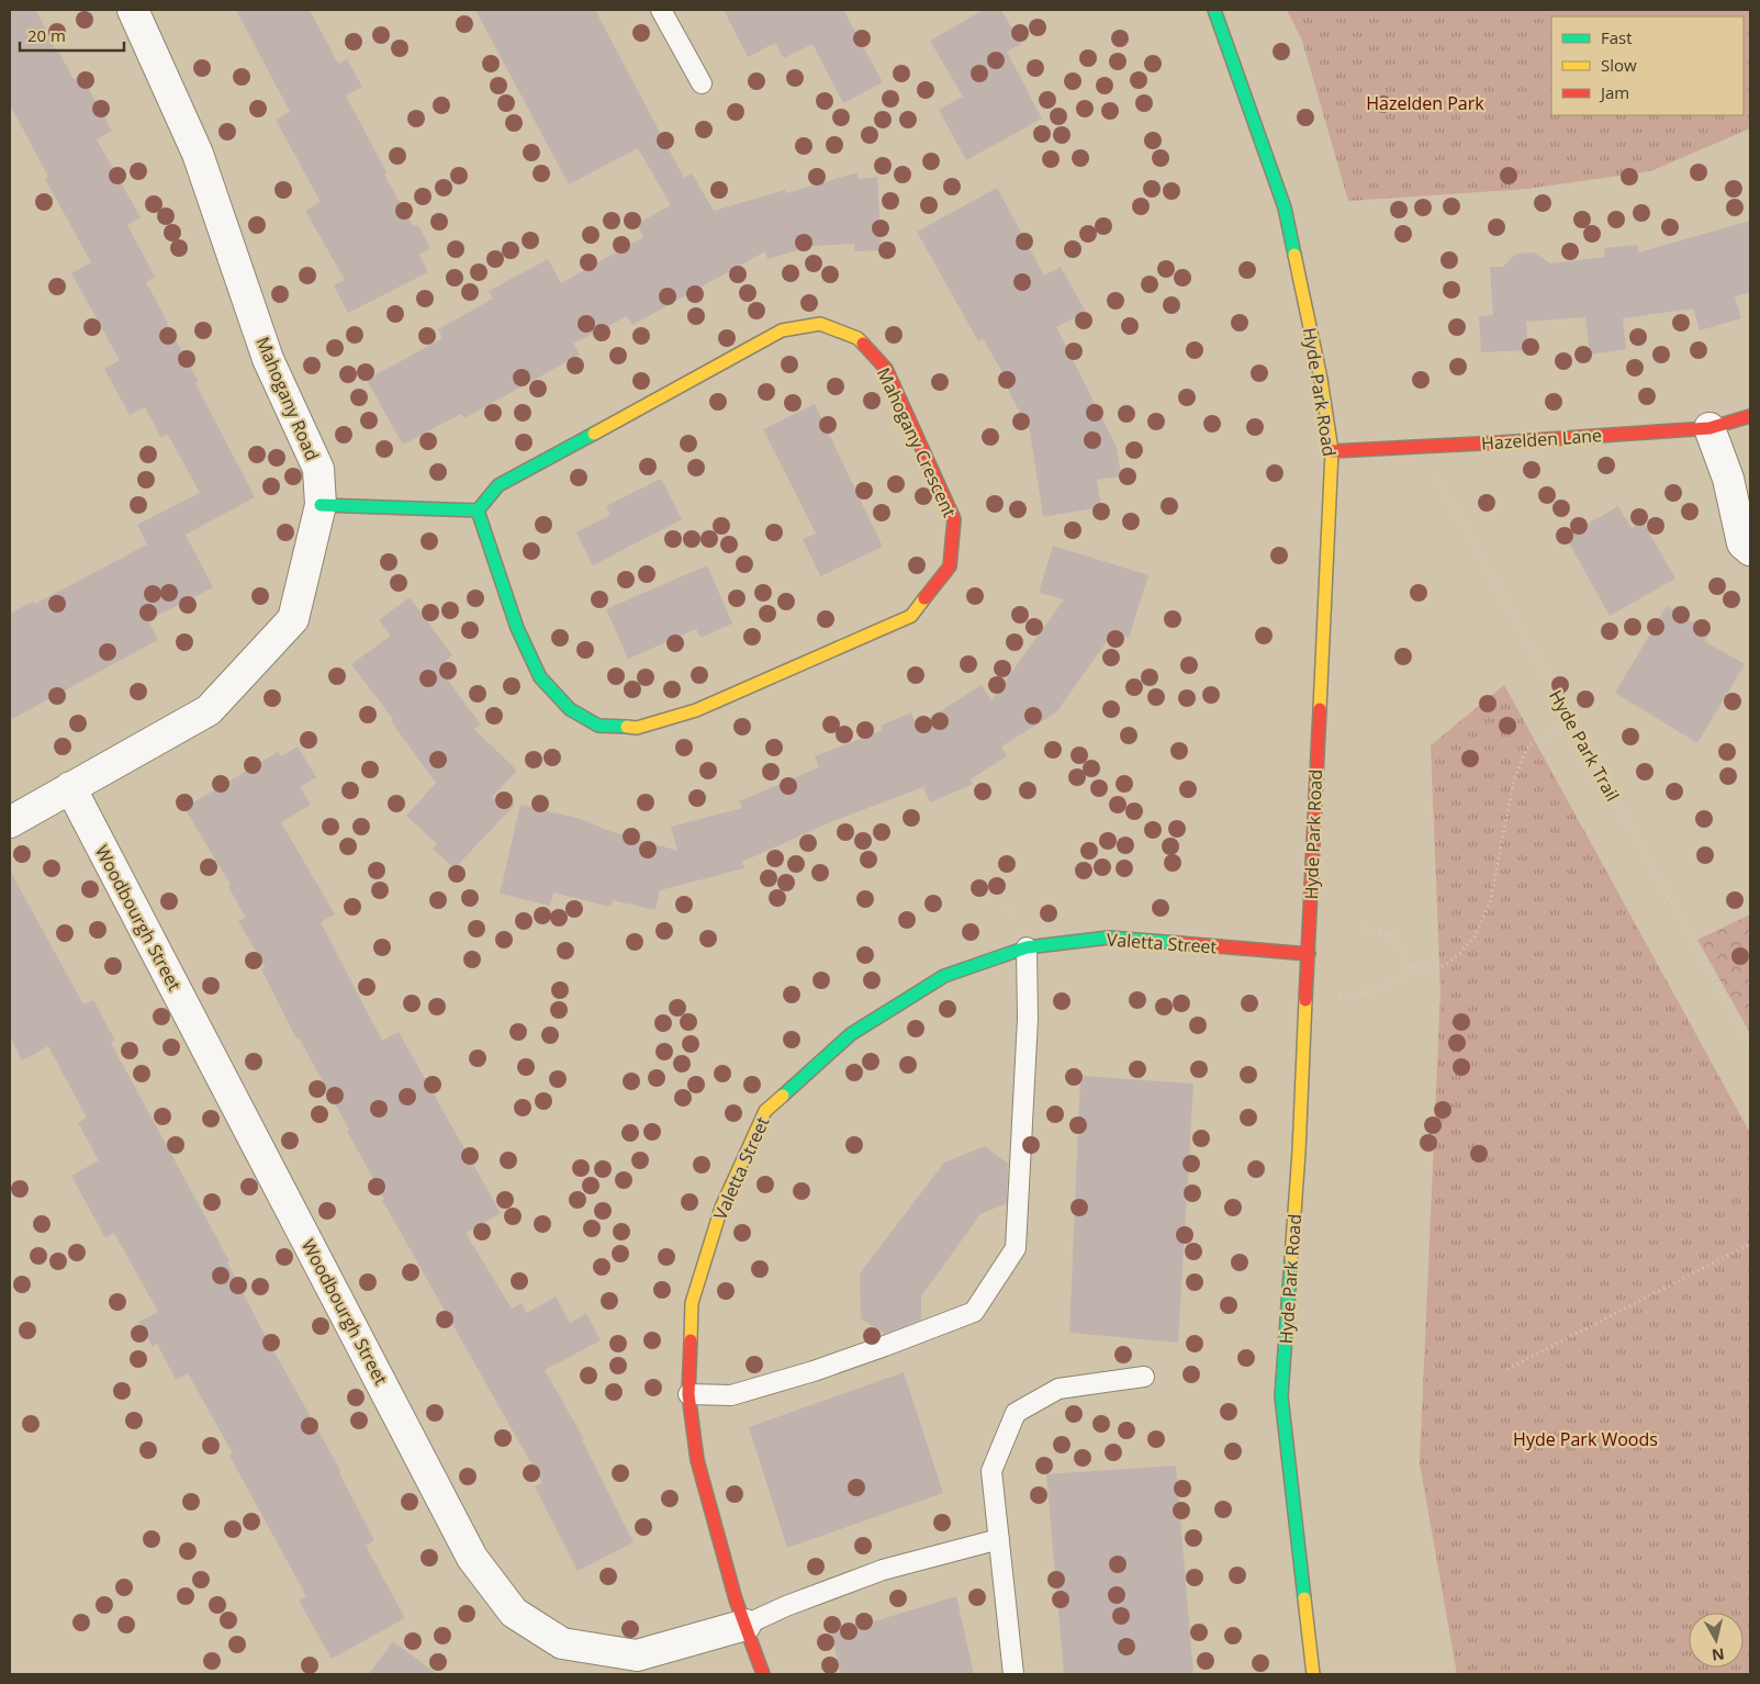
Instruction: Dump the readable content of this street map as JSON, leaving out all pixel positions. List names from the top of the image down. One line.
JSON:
{"streets":{"street":["Hyde Park Road","Mahogany Road","Hazelden Lane","Mahogany Crescent","Woodbourgh Street","Valetta Street"],"path":["Hyde Park Trail"]},"crossings":[["Hyde Park Road","Hazelden Lane"],["Hyde Park Road","Valetta Street"],["Mahogany Road","Woodbourgh Street"],["Hazelden Lane","Hyde Park Trail"],["Woodbourgh Street","Valetta Street"]],"parks":["Hazelden Park","Hyde Park Woods"],"legend":["Fast","Slow","Jam"],"scale_bar":"20 m","north":"bottom"}
